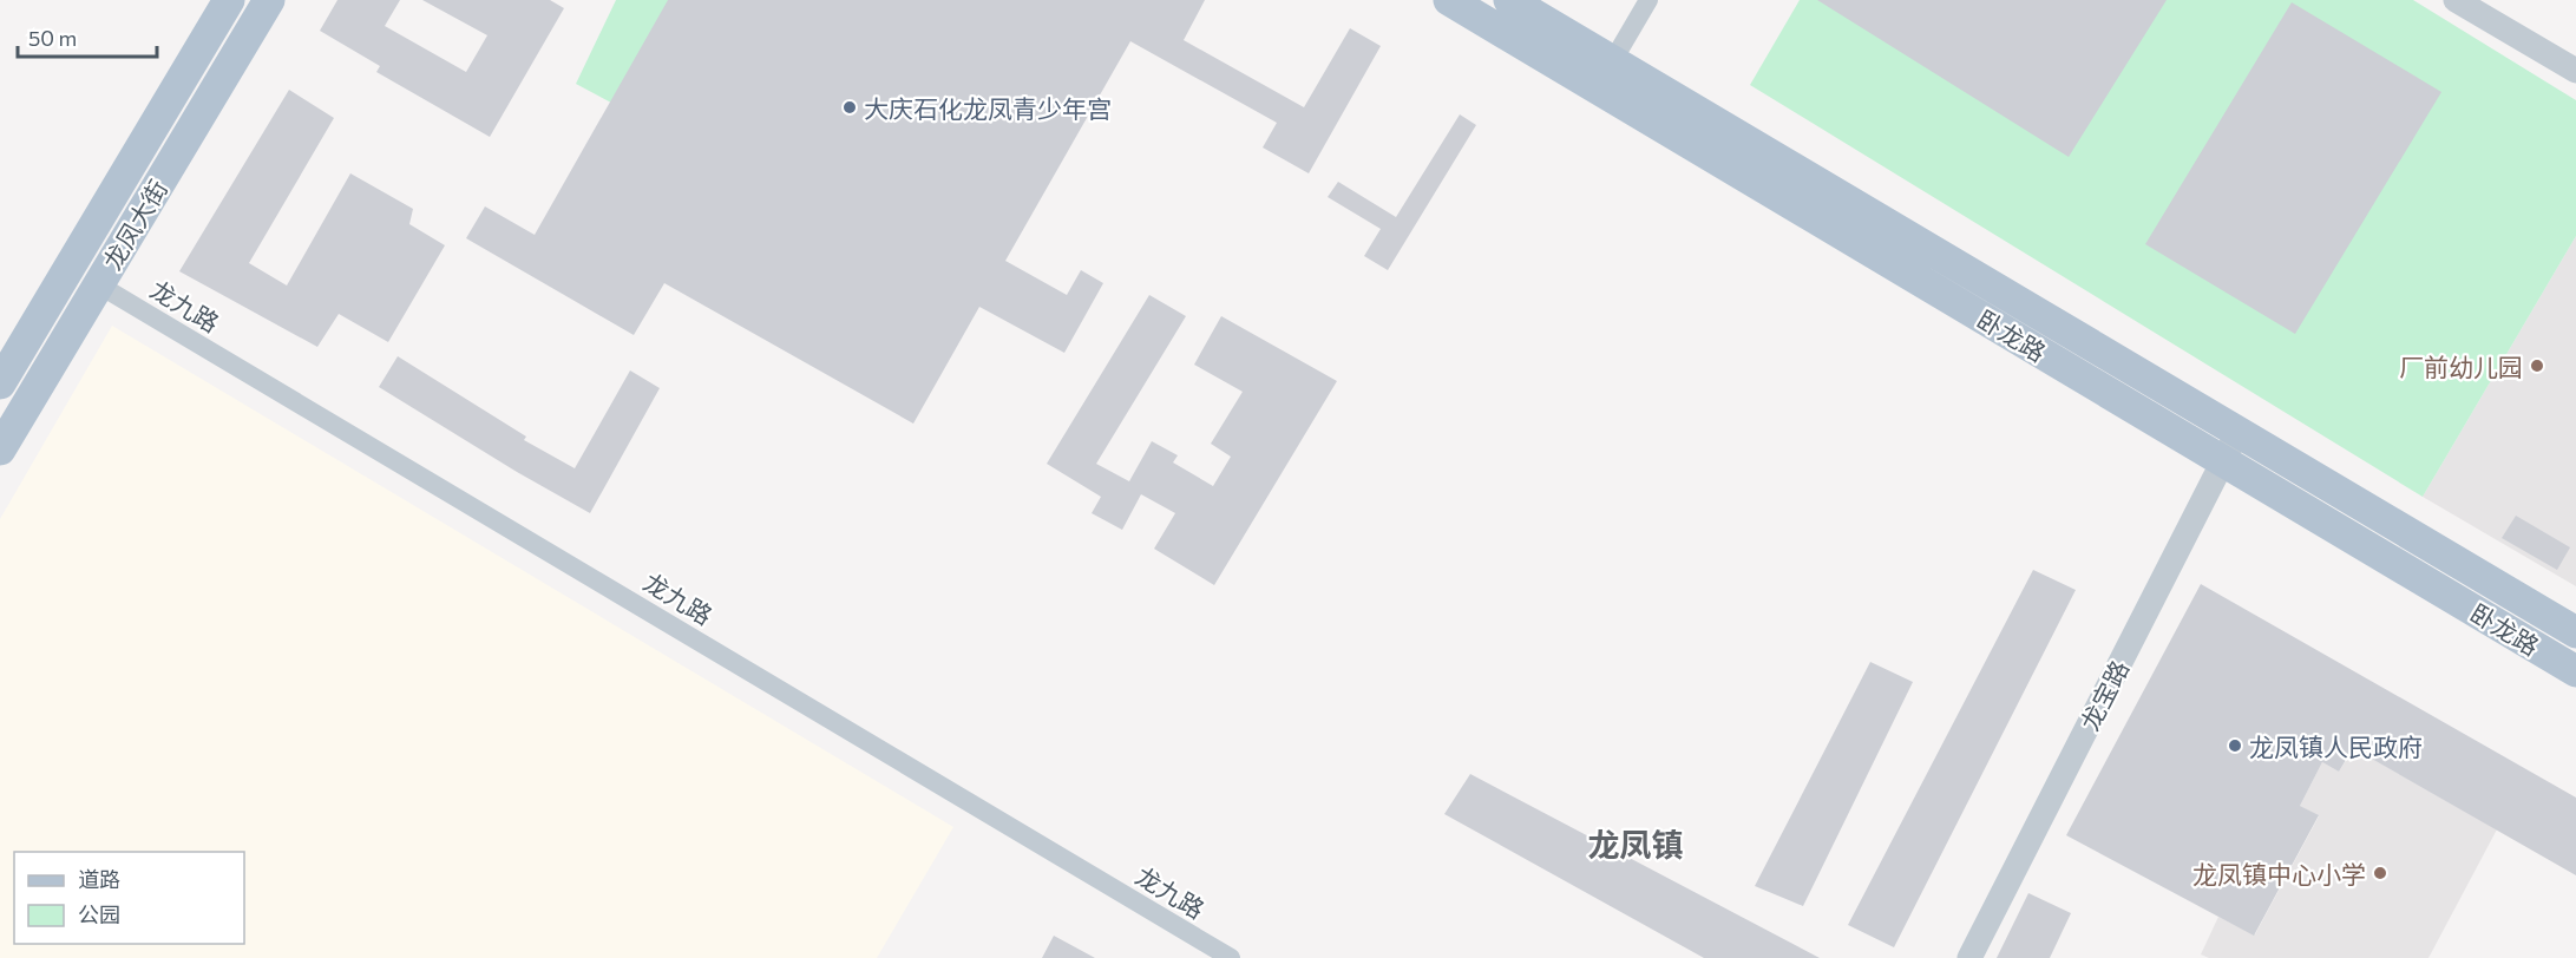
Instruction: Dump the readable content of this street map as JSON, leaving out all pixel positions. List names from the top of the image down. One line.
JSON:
{"streets":{"main road":["龙凤大街","卧龙路"],"street":["龙九路","龙宝路"]},"crossings":[["龙凤大街","龙九路"],["卧龙路","龙宝路"]],"districts":["龙凤镇"],"places":["大庆石化龙凤青少年宫","厂前幼儿园","龙凤镇人民政府","龙凤镇中心小学"],"legend":["道路","公园"],"scale_bar":"50 m"}
